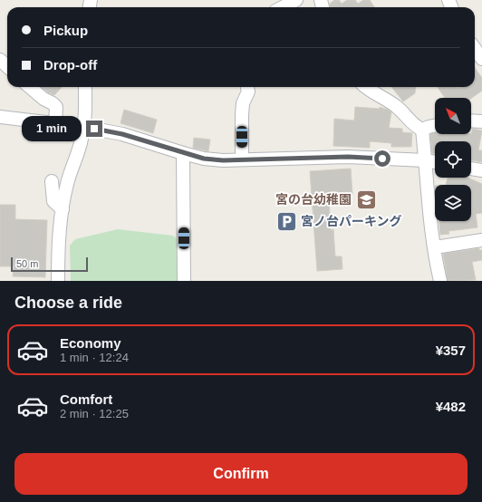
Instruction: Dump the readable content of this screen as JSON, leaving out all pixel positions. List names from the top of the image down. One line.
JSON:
{"places":{"school or university":["宮の台幼稚園"],"parking":["宮ノ台パーキング"]},"scale_bar":"50 m","north":"top left","page":{"banner":["Pickup","Drop-off"],"bubble":"1 min","scale":"50 m","heading":"Choose a ride","list":[{"name":"Economy","note":"1 min · 12:24","value":"¥357"},{"name":"Comfort","note":"2 min · 12:25","value":"¥482"}],"buttons":"Confirm"}}
